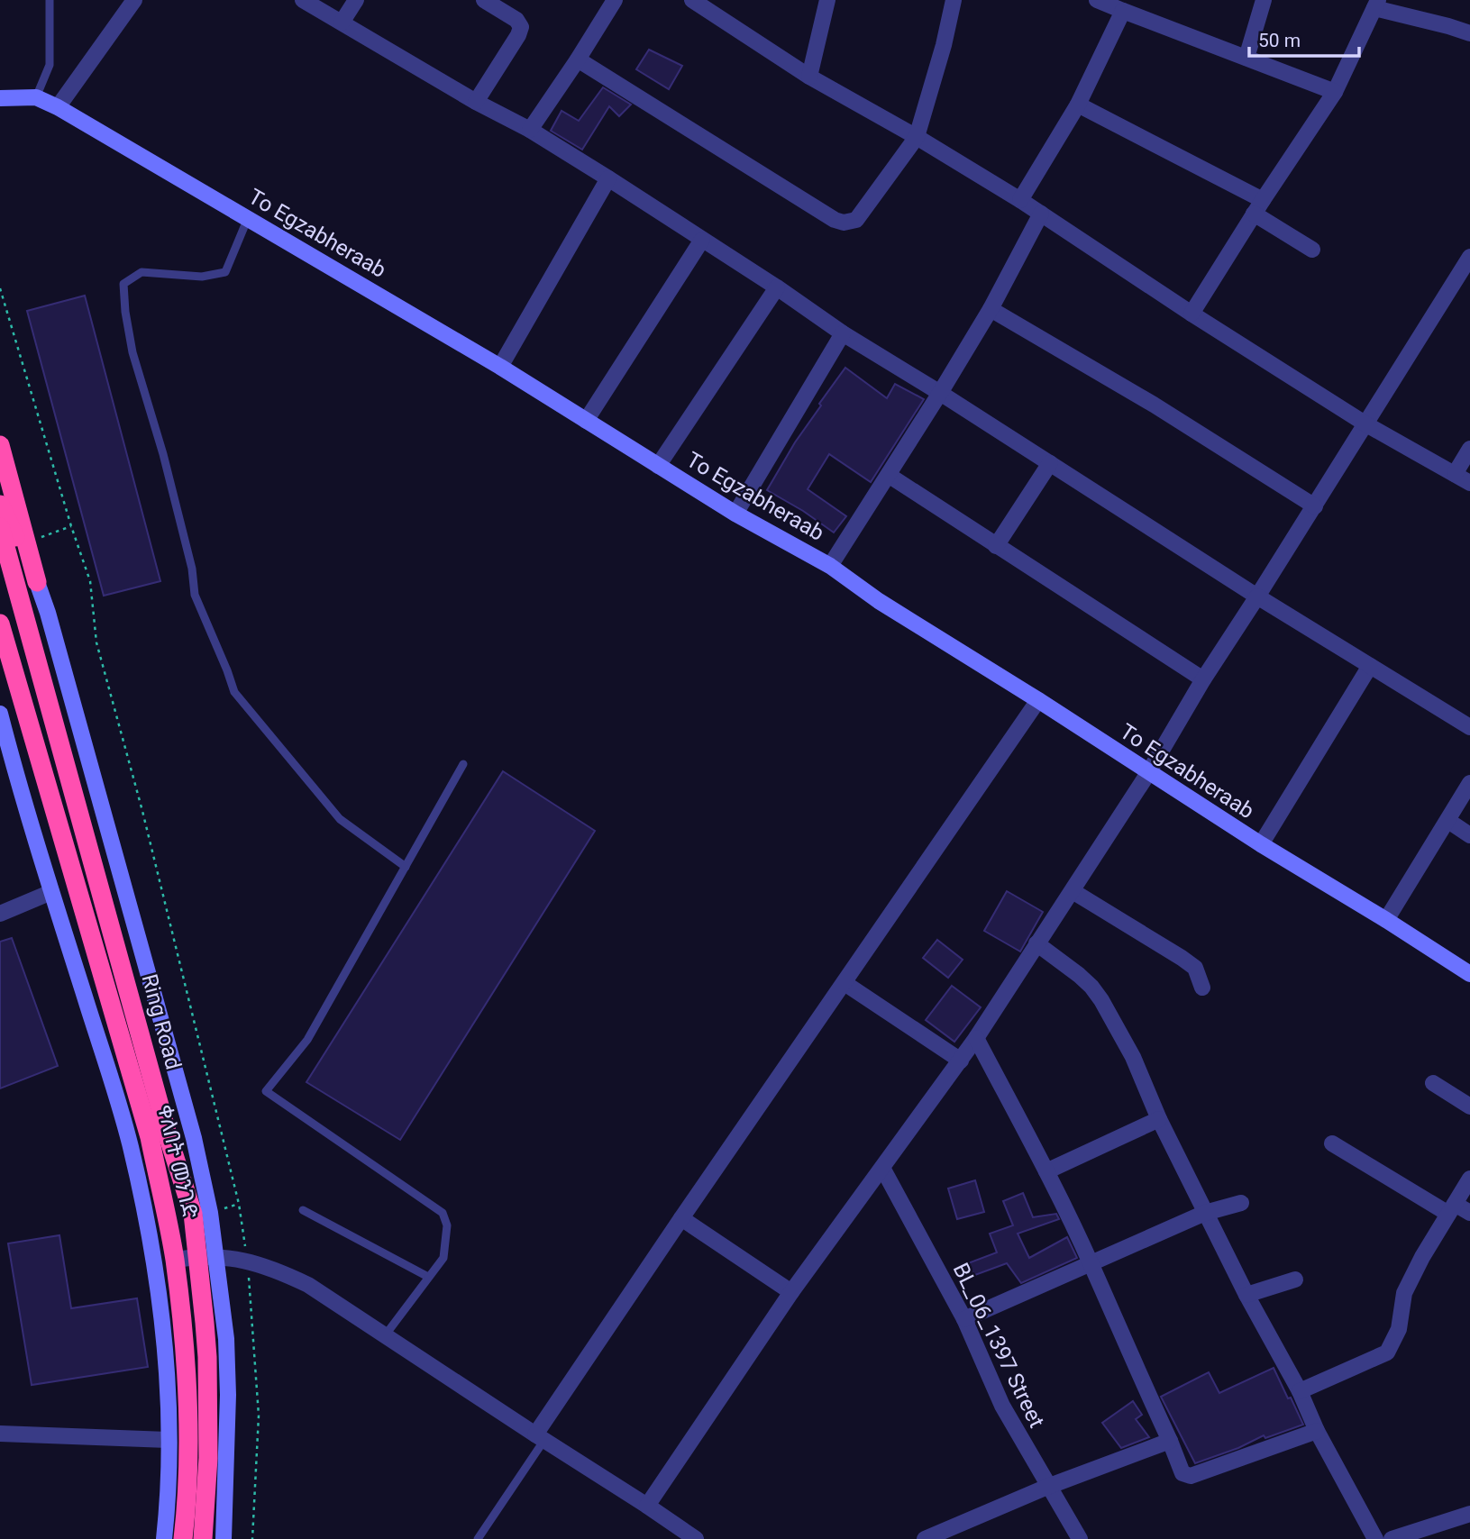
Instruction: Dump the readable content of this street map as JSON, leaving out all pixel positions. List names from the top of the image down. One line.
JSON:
{"streets":{"highway":["Ring Road","ቀለበት መንገድ"],"street":["To Egzabheraab","BL_06_1397 Street"]},"scale_bar":"50 m"}
